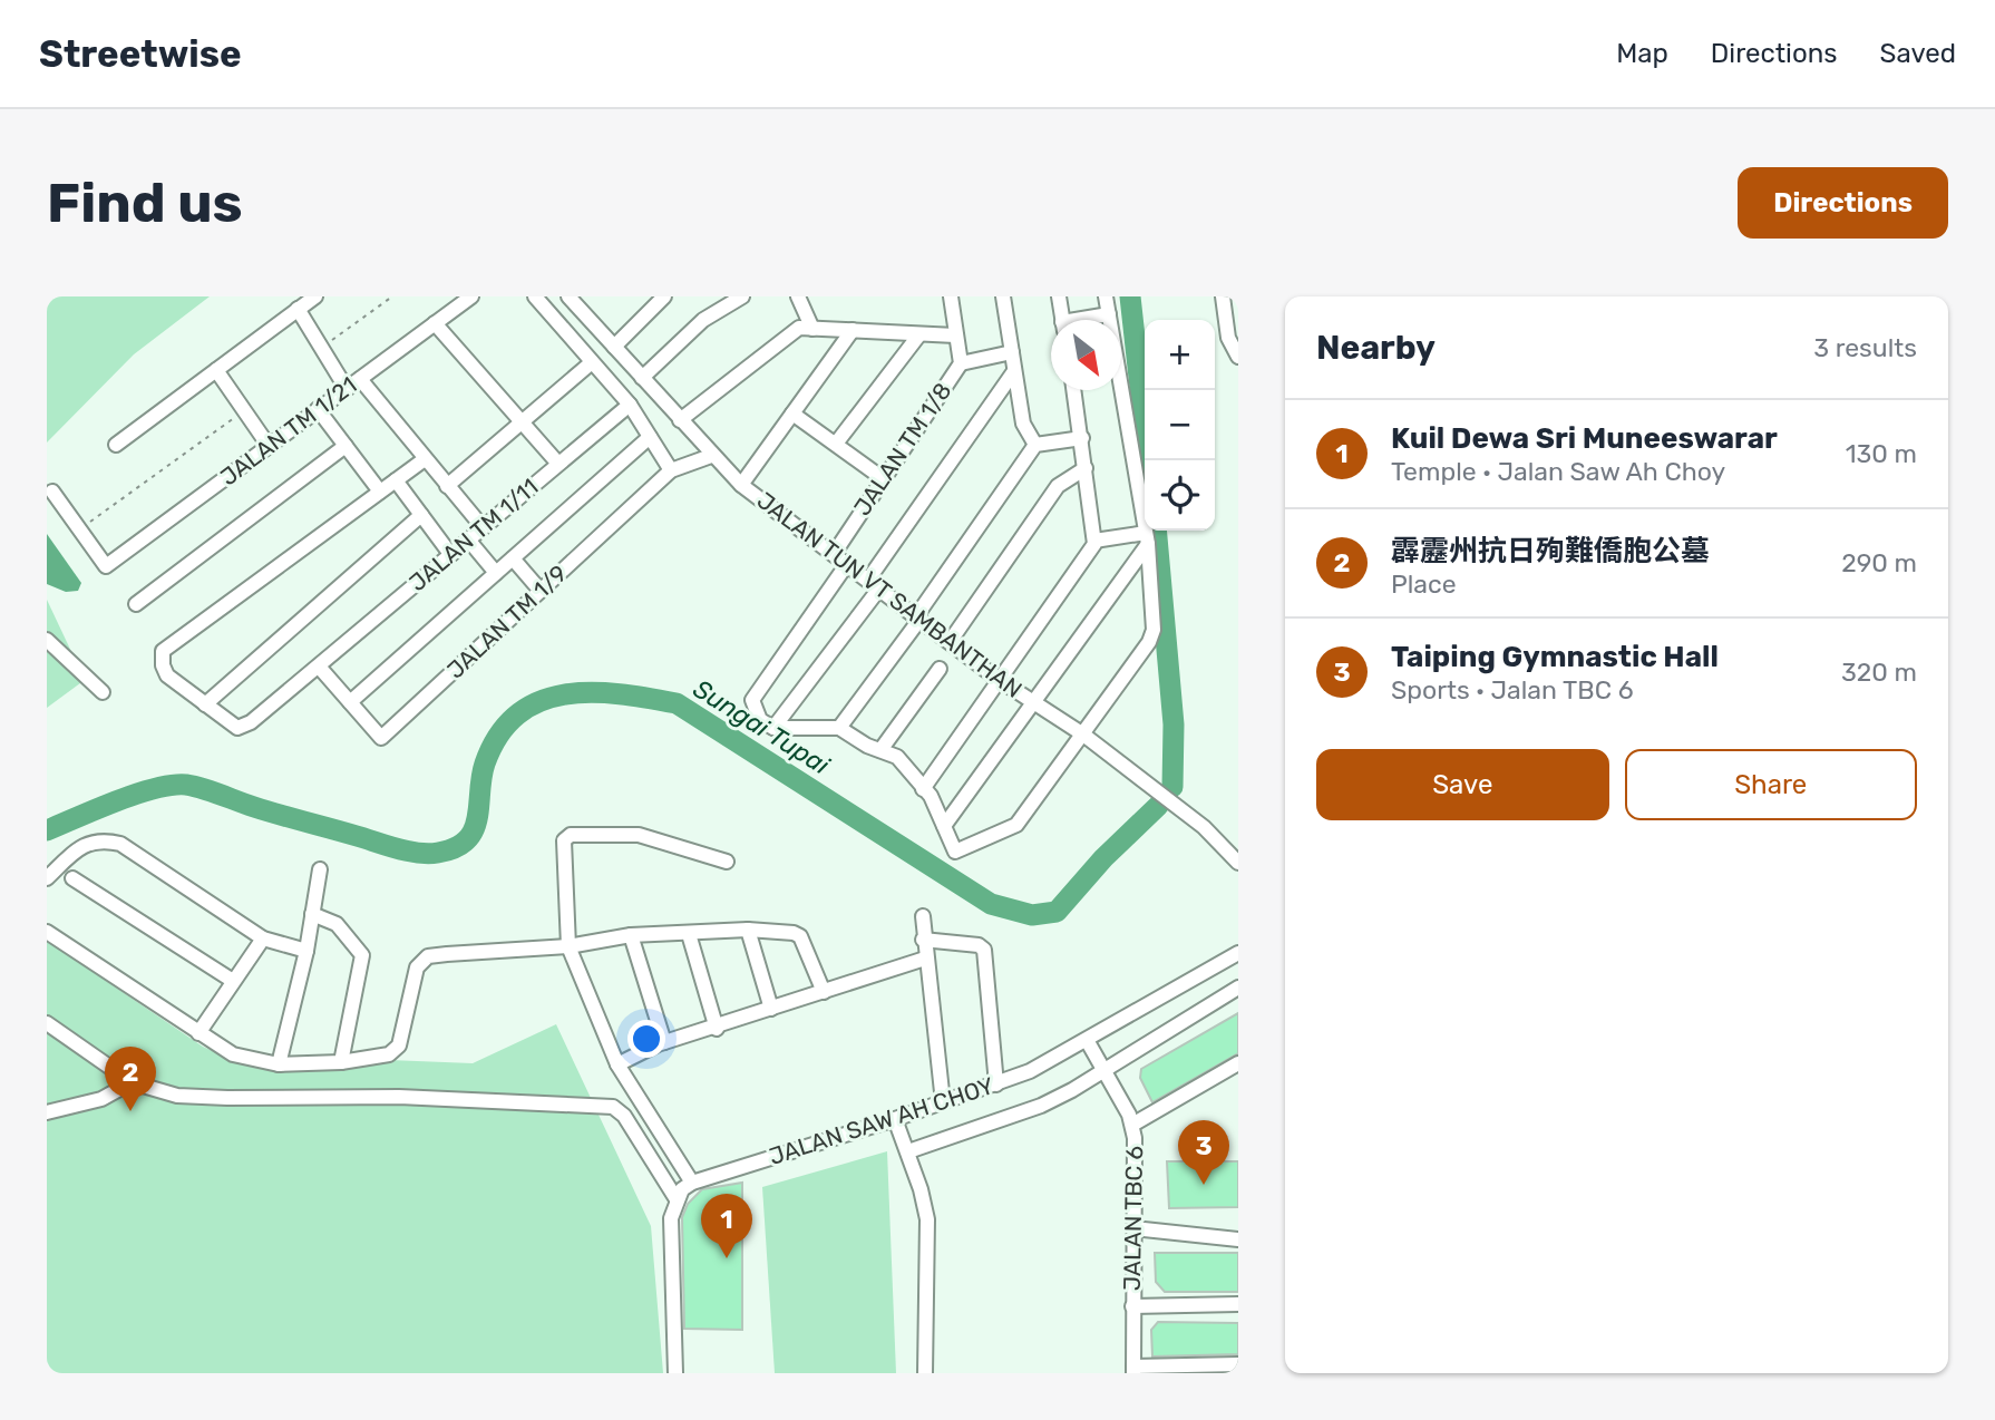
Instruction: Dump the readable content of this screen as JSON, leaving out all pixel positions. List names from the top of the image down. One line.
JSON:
{"streets":{"street":["JALAN TM 1/21","JALAN TM 1/8","JALAN TM 1/11","JALAN TUN VT SAMBANTHAN","JALAN TM 1/9","JALAN SAW AH CHOY","JALAN TBC 6"]},"crossings":[["JALAN TM 1/8","JALAN TUN VT SAMBANTHAN"],["JALAN TM 1/11","JALAN TM 1/9"],["JALAN TUN VT SAMBANTHAN","JALAN TM 1/9"],["JALAN SAW AH CHOY","JALAN TBC 6"]],"water":["Sungai Tupai"],"north":"bottom right","page":{"header":"Streetwise","nav":["Map","Directions","Saved"],"buttons":["Directions",["Save","Share"]],"title":"Find us","heading":["Nearby","3 results"],"map_buttons":["+","−"],"list":[{"mark":"1","name":"Kuil Dewa Sri Muneeswarar","note":"Temple · Jalan Saw Ah Choy","value":"130 m"},{"mark":"2","name":"霹靂州抗日殉難僑胞公墓","note":"Place","value":"290 m"},{"mark":"3","name":"Taiping Gymnastic Hall","note":"Sports · Jalan TBC 6","value":"320 m"}],"pins":["2","3","1"]}}
